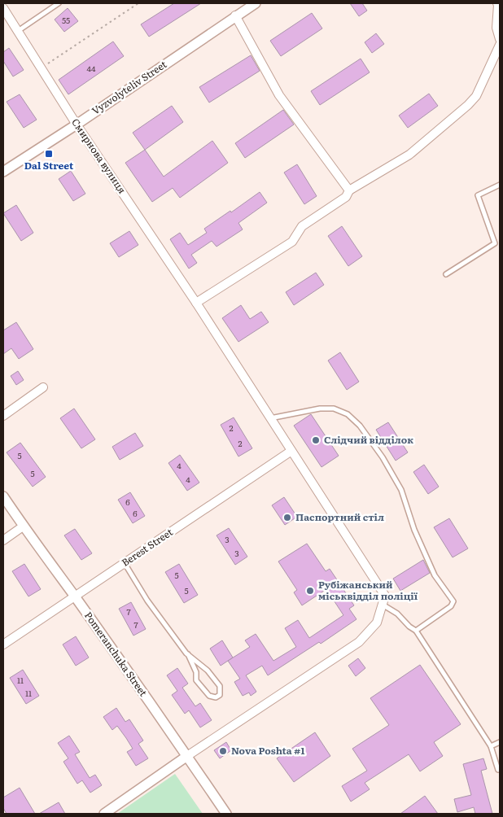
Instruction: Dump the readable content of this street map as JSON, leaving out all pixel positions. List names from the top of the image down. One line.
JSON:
{"streets":{"street":["Vyzvolyteliv Street","Смирнова вулиця","Berest Street","Pomeranchuka Street"]},"crossings":[["Vyzvolyteliv Street","Смирнова вулиця"],["Смирнова вулиця","Berest Street"],["Berest Street","Pomeranchuka Street"]],"places":{"transit":["Dal Street"],"other":["Слідчий відділок","Паспортний стіл","Рубіжанський міськвідділ поліції","Nova Poshta #1"]},"house_numbers":["55","44","2","2","5","4","5","4","6","6","3","3","5","5","7","7","11","11"]}
